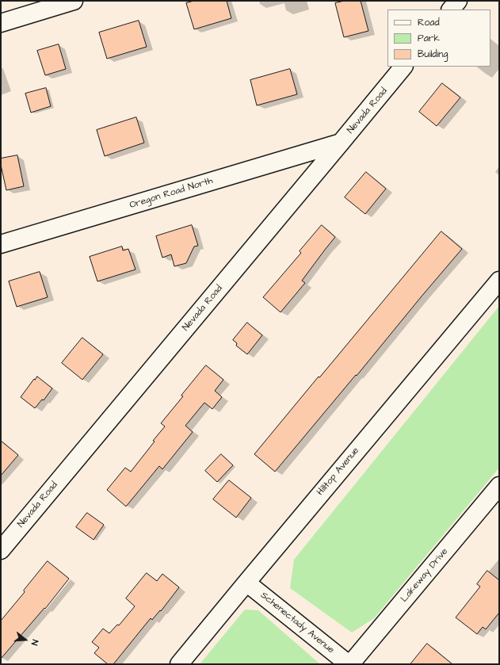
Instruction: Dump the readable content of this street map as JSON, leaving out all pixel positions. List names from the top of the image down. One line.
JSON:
{"streets":{"street":["Nevada Road","Oregon Road North","Hilltop Avenue","Lakeway Drive","Schenectady Avenue"]},"crossings":[["Nevada Road","Oregon Road North"],["Hilltop Avenue","Schenectady Avenue"],["Lakeway Drive","Schenectady Avenue"]],"legend":["Road","Park","Building"],"north":"right"}
